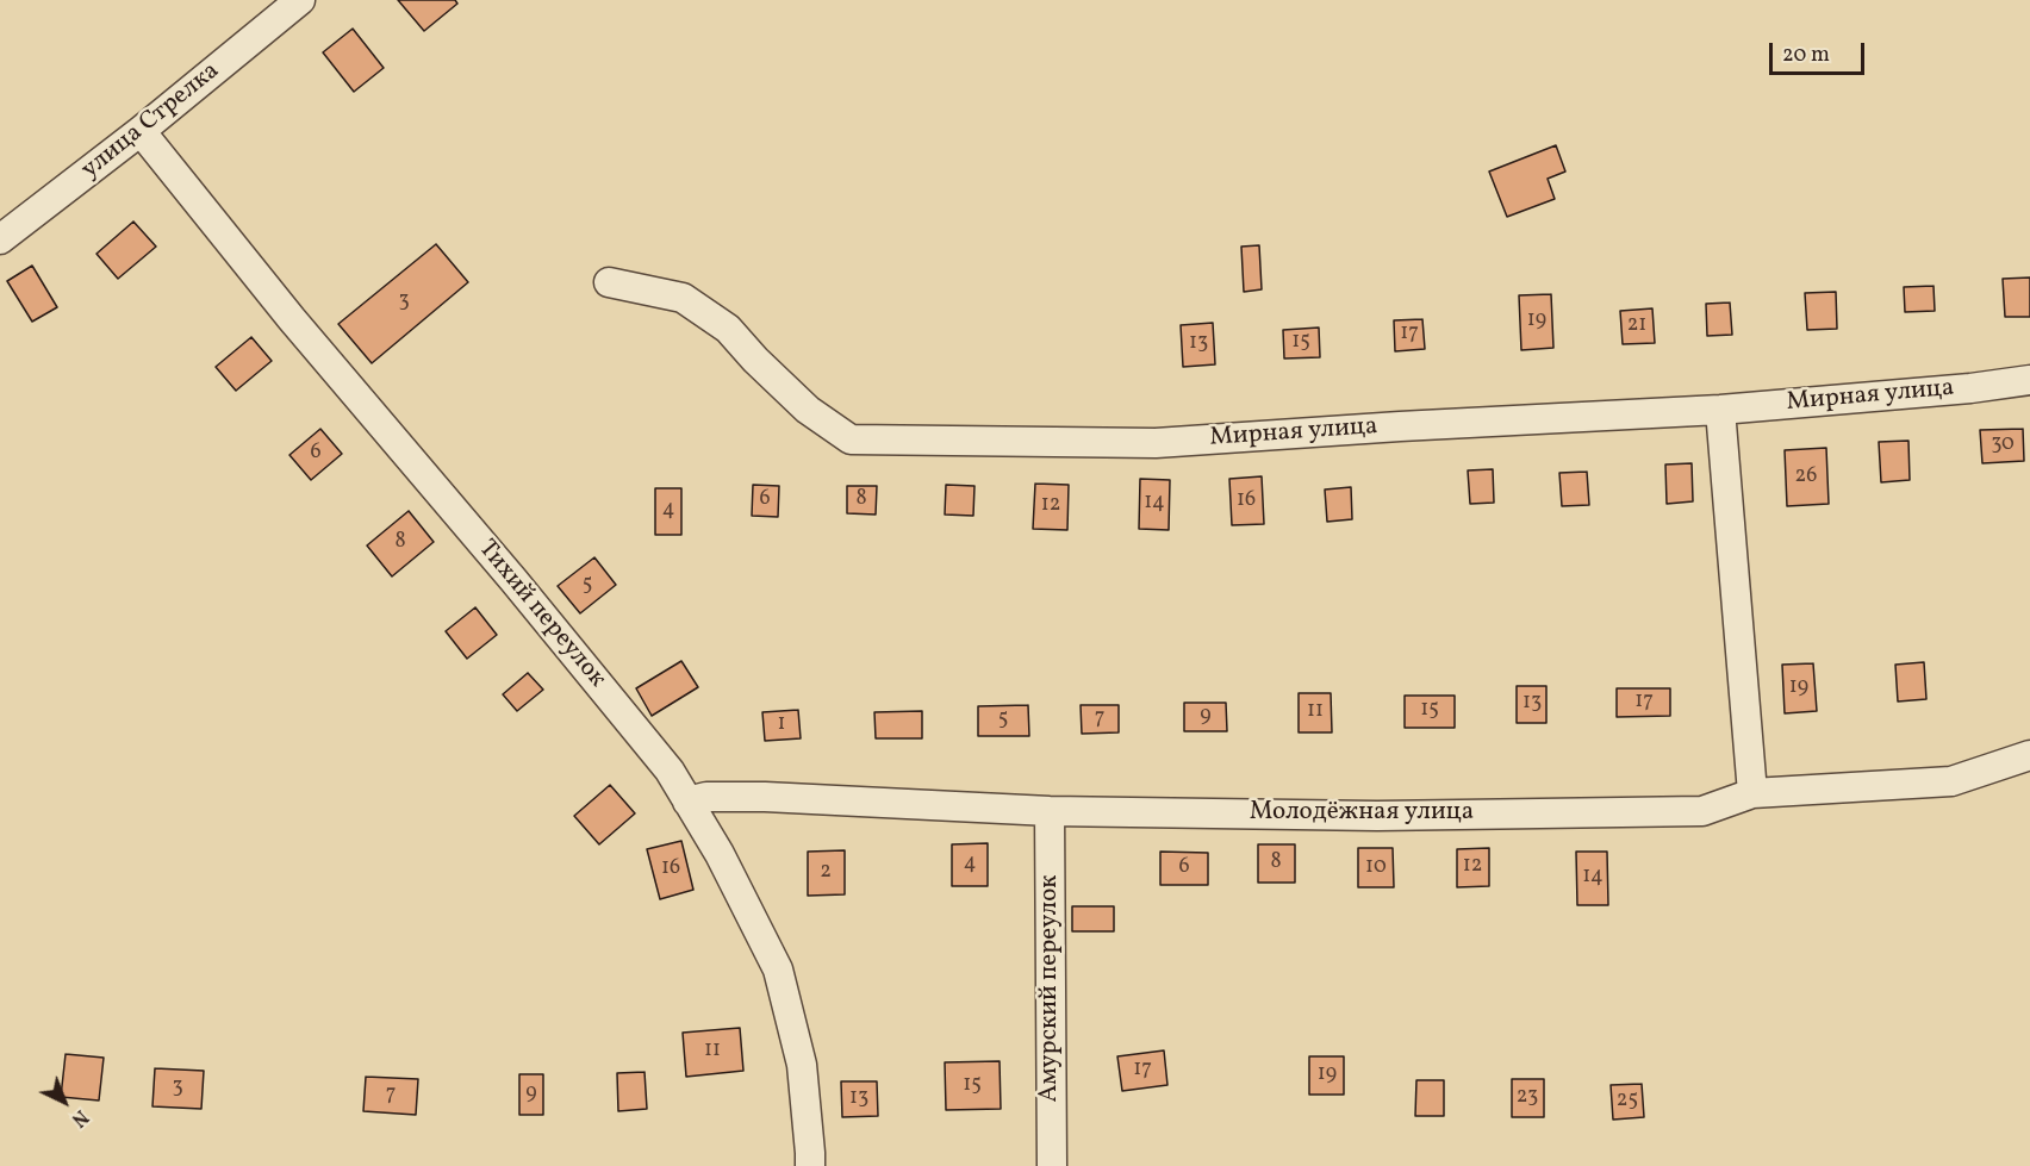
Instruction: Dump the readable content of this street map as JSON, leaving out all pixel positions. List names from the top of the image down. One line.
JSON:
{"streets":{"street":["улица Стрелка","Мирная улица","Тихий переулок","Молодёжная улица","Амурский переулок"]},"crossings":[["улица Стрелка","Тихий переулок"],["Тихий переулок","Молодёжная улица"],["Молодёжная улица","Амурский переулок"]],"house_numbers":["3","19","21","17","15","13","30","6","26","6","8","16","14","12","4","8","5","19","17","13","15","11","9","7","5","1","8","4","12","6","10","16","2","14","11","17","19","15","3","9","7","23","13","25"],"scale_bar":"20 m","north":"bottom right"}
